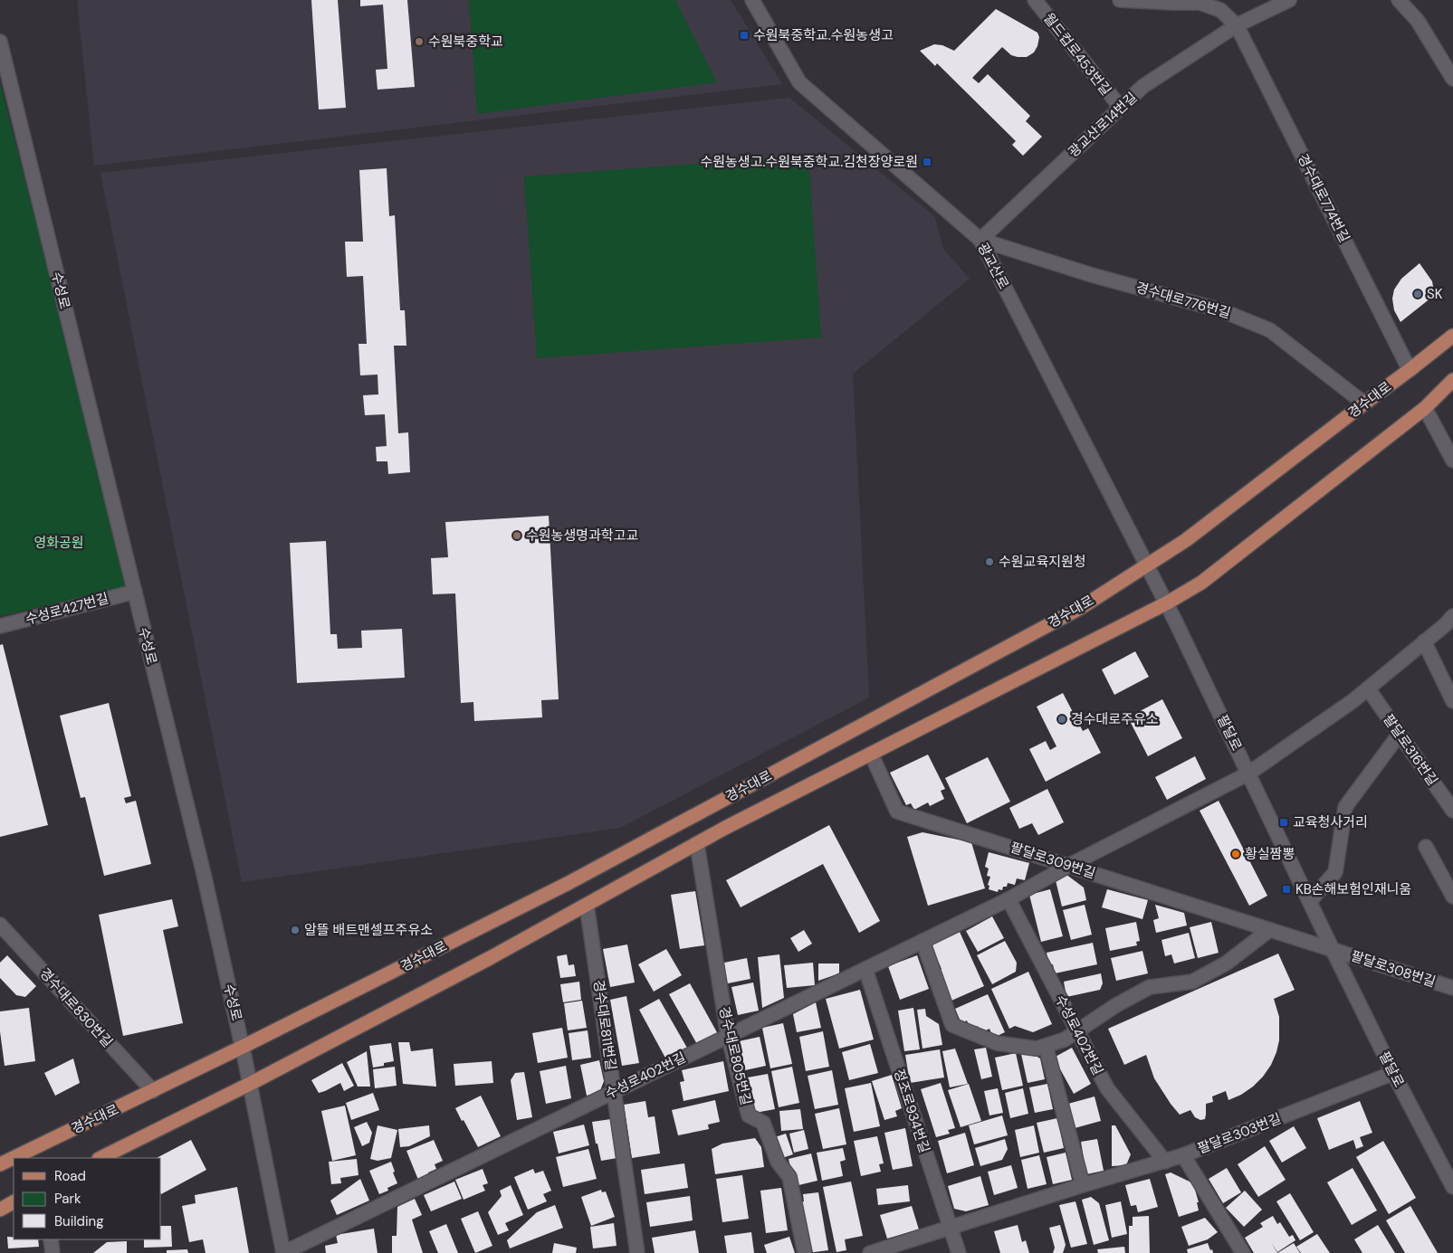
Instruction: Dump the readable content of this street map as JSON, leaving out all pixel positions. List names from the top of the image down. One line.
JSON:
{"streets":{"main road":["경수대로"],"street":["월드컵로453번길","광교산로14번길","경수대로774번길","광교산로","수성로","경수대로776번길","수성로427번길","팔달로","팔달로316번길","팔달로309번길","팔달로308번길","경수대로830번길","경수대로811번길","수성로402번길","경수대로805번길","정조로934번길","팔달로303번길"]},"crossings":[["월드컵로453번길","광교산로14번길"],["광교산로14번길","경수대로774번길"],["광교산로14번길","광교산로"],["광교산로14번길","경수대로776번길"],["경수대로774번길","경수대로"],["광교산로","경수대로776번길"],["광교산로","경수대로"],["광교산로","팔달로"],["수성로","경수대로"],["수성로","수성로427번길"],["수성로","수성로402번길"],["경수대로776번길","경수대로"],["경수대로","팔달로"],["경수대로","팔달로309번길"],["경수대로","경수대로830번길"],["경수대로","경수대로811번길"],["경수대로","경수대로805번길"],["팔달로","팔달로309번길"],["팔달로","팔달로308번길"],["팔달로","수성로402번길"],["팔달로","팔달로303번길"],["팔달로309번길","팔달로308번길"],["팔달로309번길","수성로402번길"],["경수대로811번길","수성로402번길"],["수성로402번길","경수대로805번길"],["수성로402번길","정조로934번길"],["수성로402번길","팔달로303번길"],["정조로934번길","팔달로303번길"]],"parks":["영화공원"],"places":{"transit":["수원북중학교.수원농생고","수원농생고.수원북중학교.김천장양로원","교육청사거리","KB손해보험인재니움"],"other":["수원북중학교","SK","수원농생명과학고교","수원교육지원청","경수대로주유소","황실짬뽕","알뜰 배트맨셀프주유소"]},"legend":["Road","Park","Building"]}
